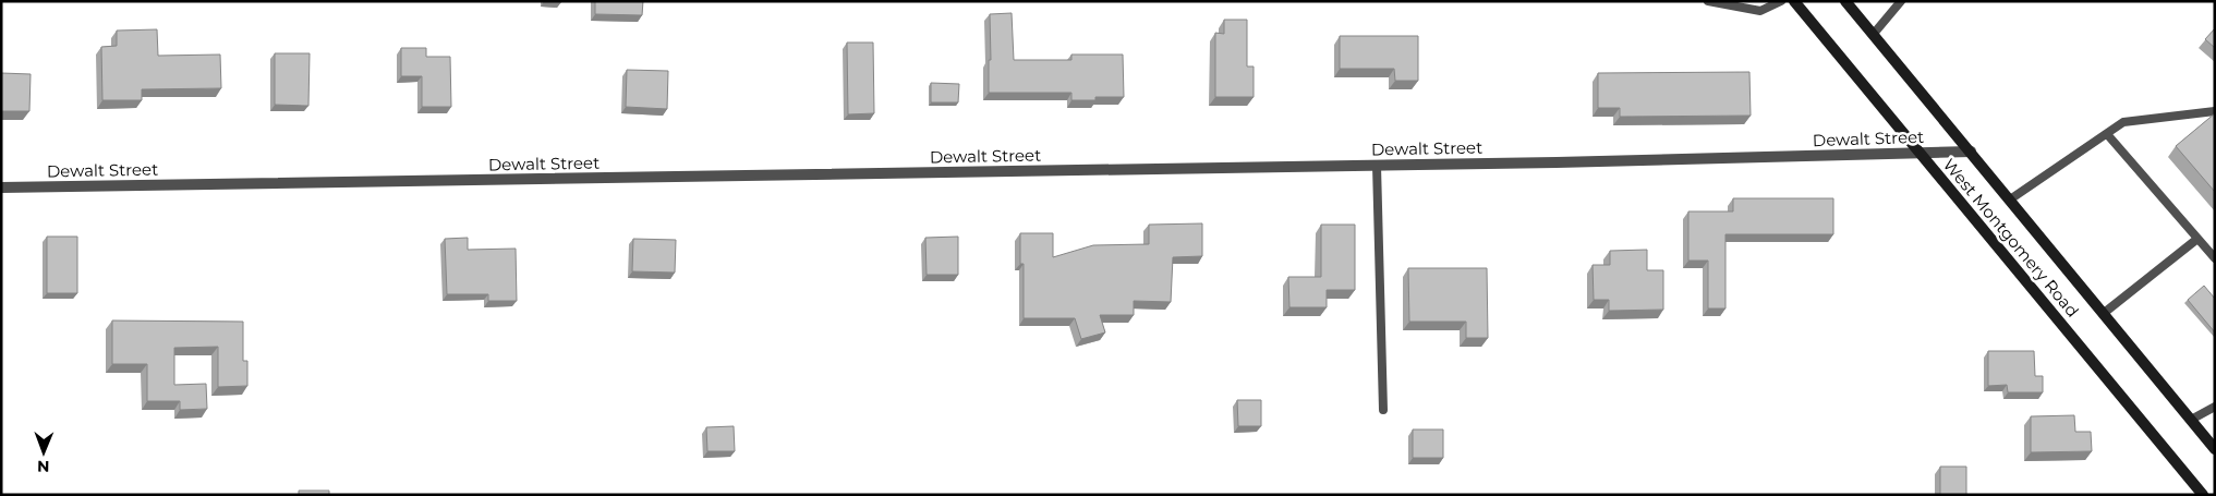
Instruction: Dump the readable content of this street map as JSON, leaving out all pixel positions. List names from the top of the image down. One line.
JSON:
{"streets":{"main road":["West Montgomery Road"],"street":["Dewalt Street"]},"crossings":[["Dewalt Street","West Montgomery Road"]],"north":"bottom"}
